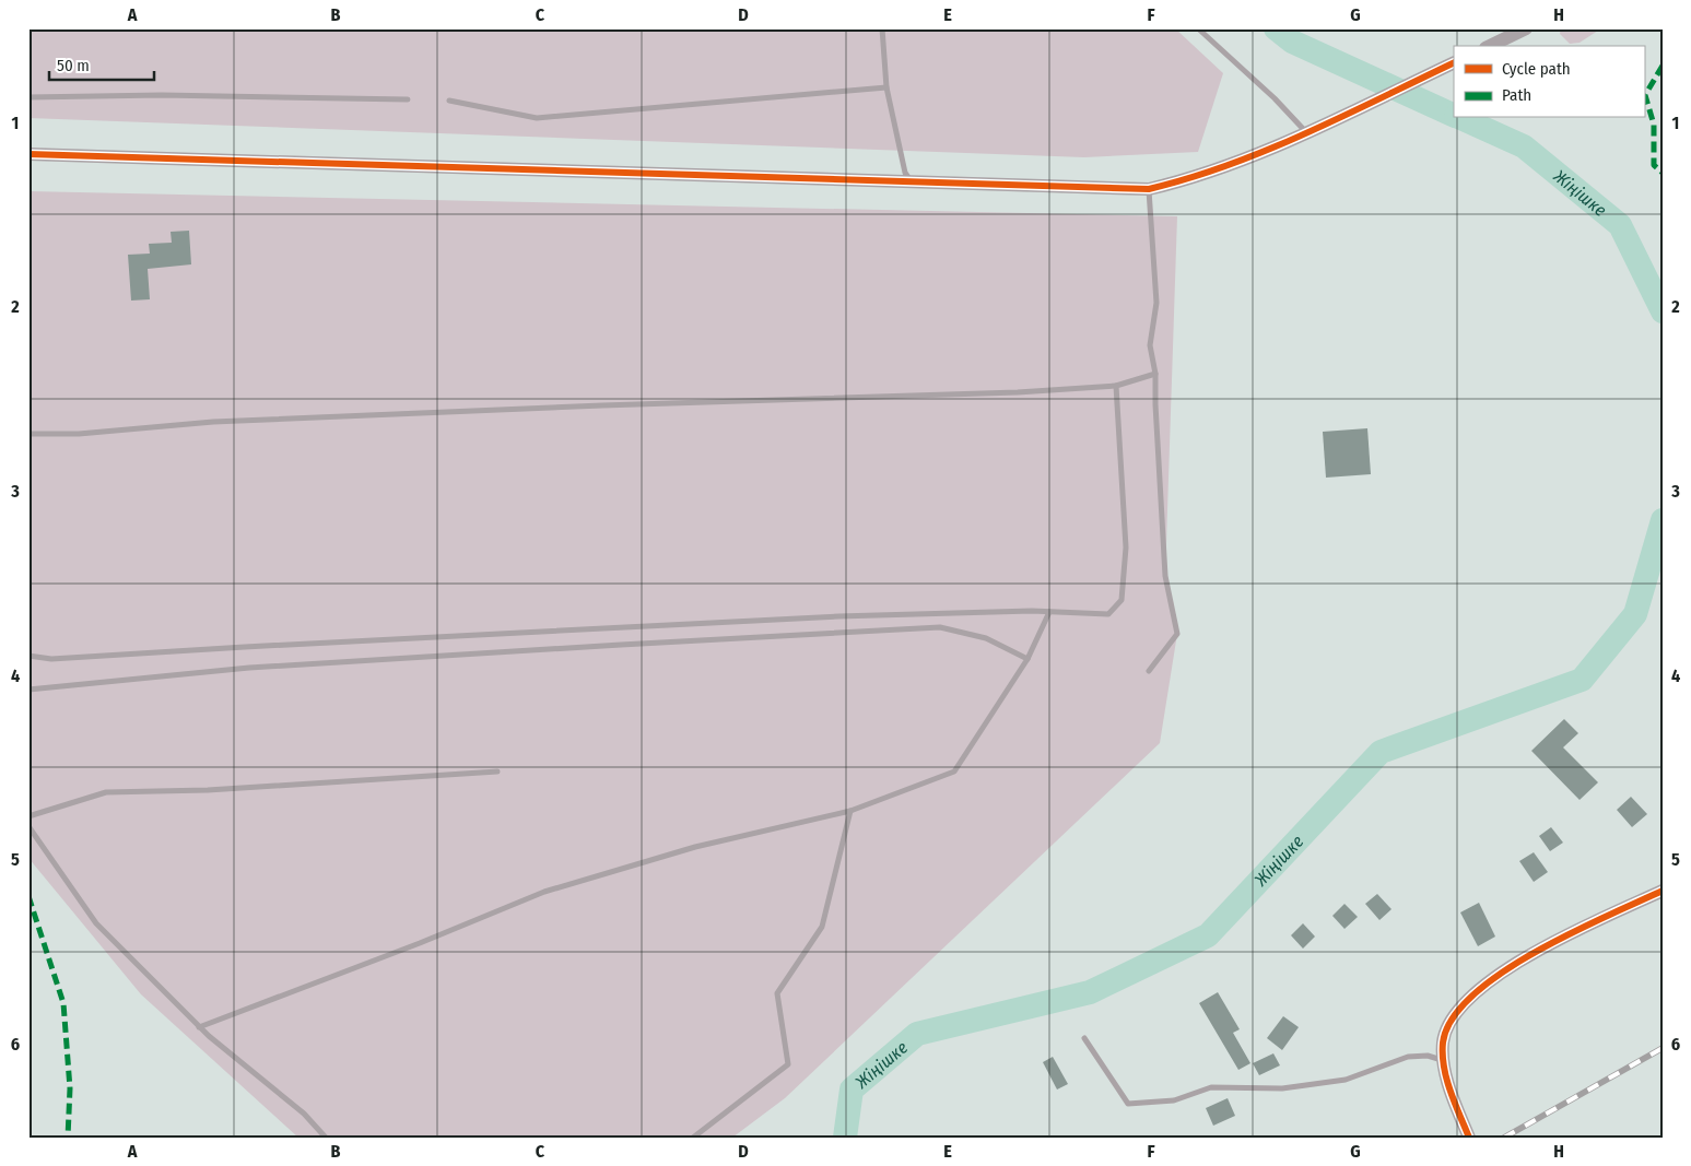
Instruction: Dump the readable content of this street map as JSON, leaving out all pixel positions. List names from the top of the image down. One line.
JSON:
{"water":["Жіңішке"],"legend":["Cycle path","Path"],"scale_bar":"50 m","grid":{"columns":["A","B","C","D","E","F","G","H"],"rows":["1","2","3","4","5","6"]}}
